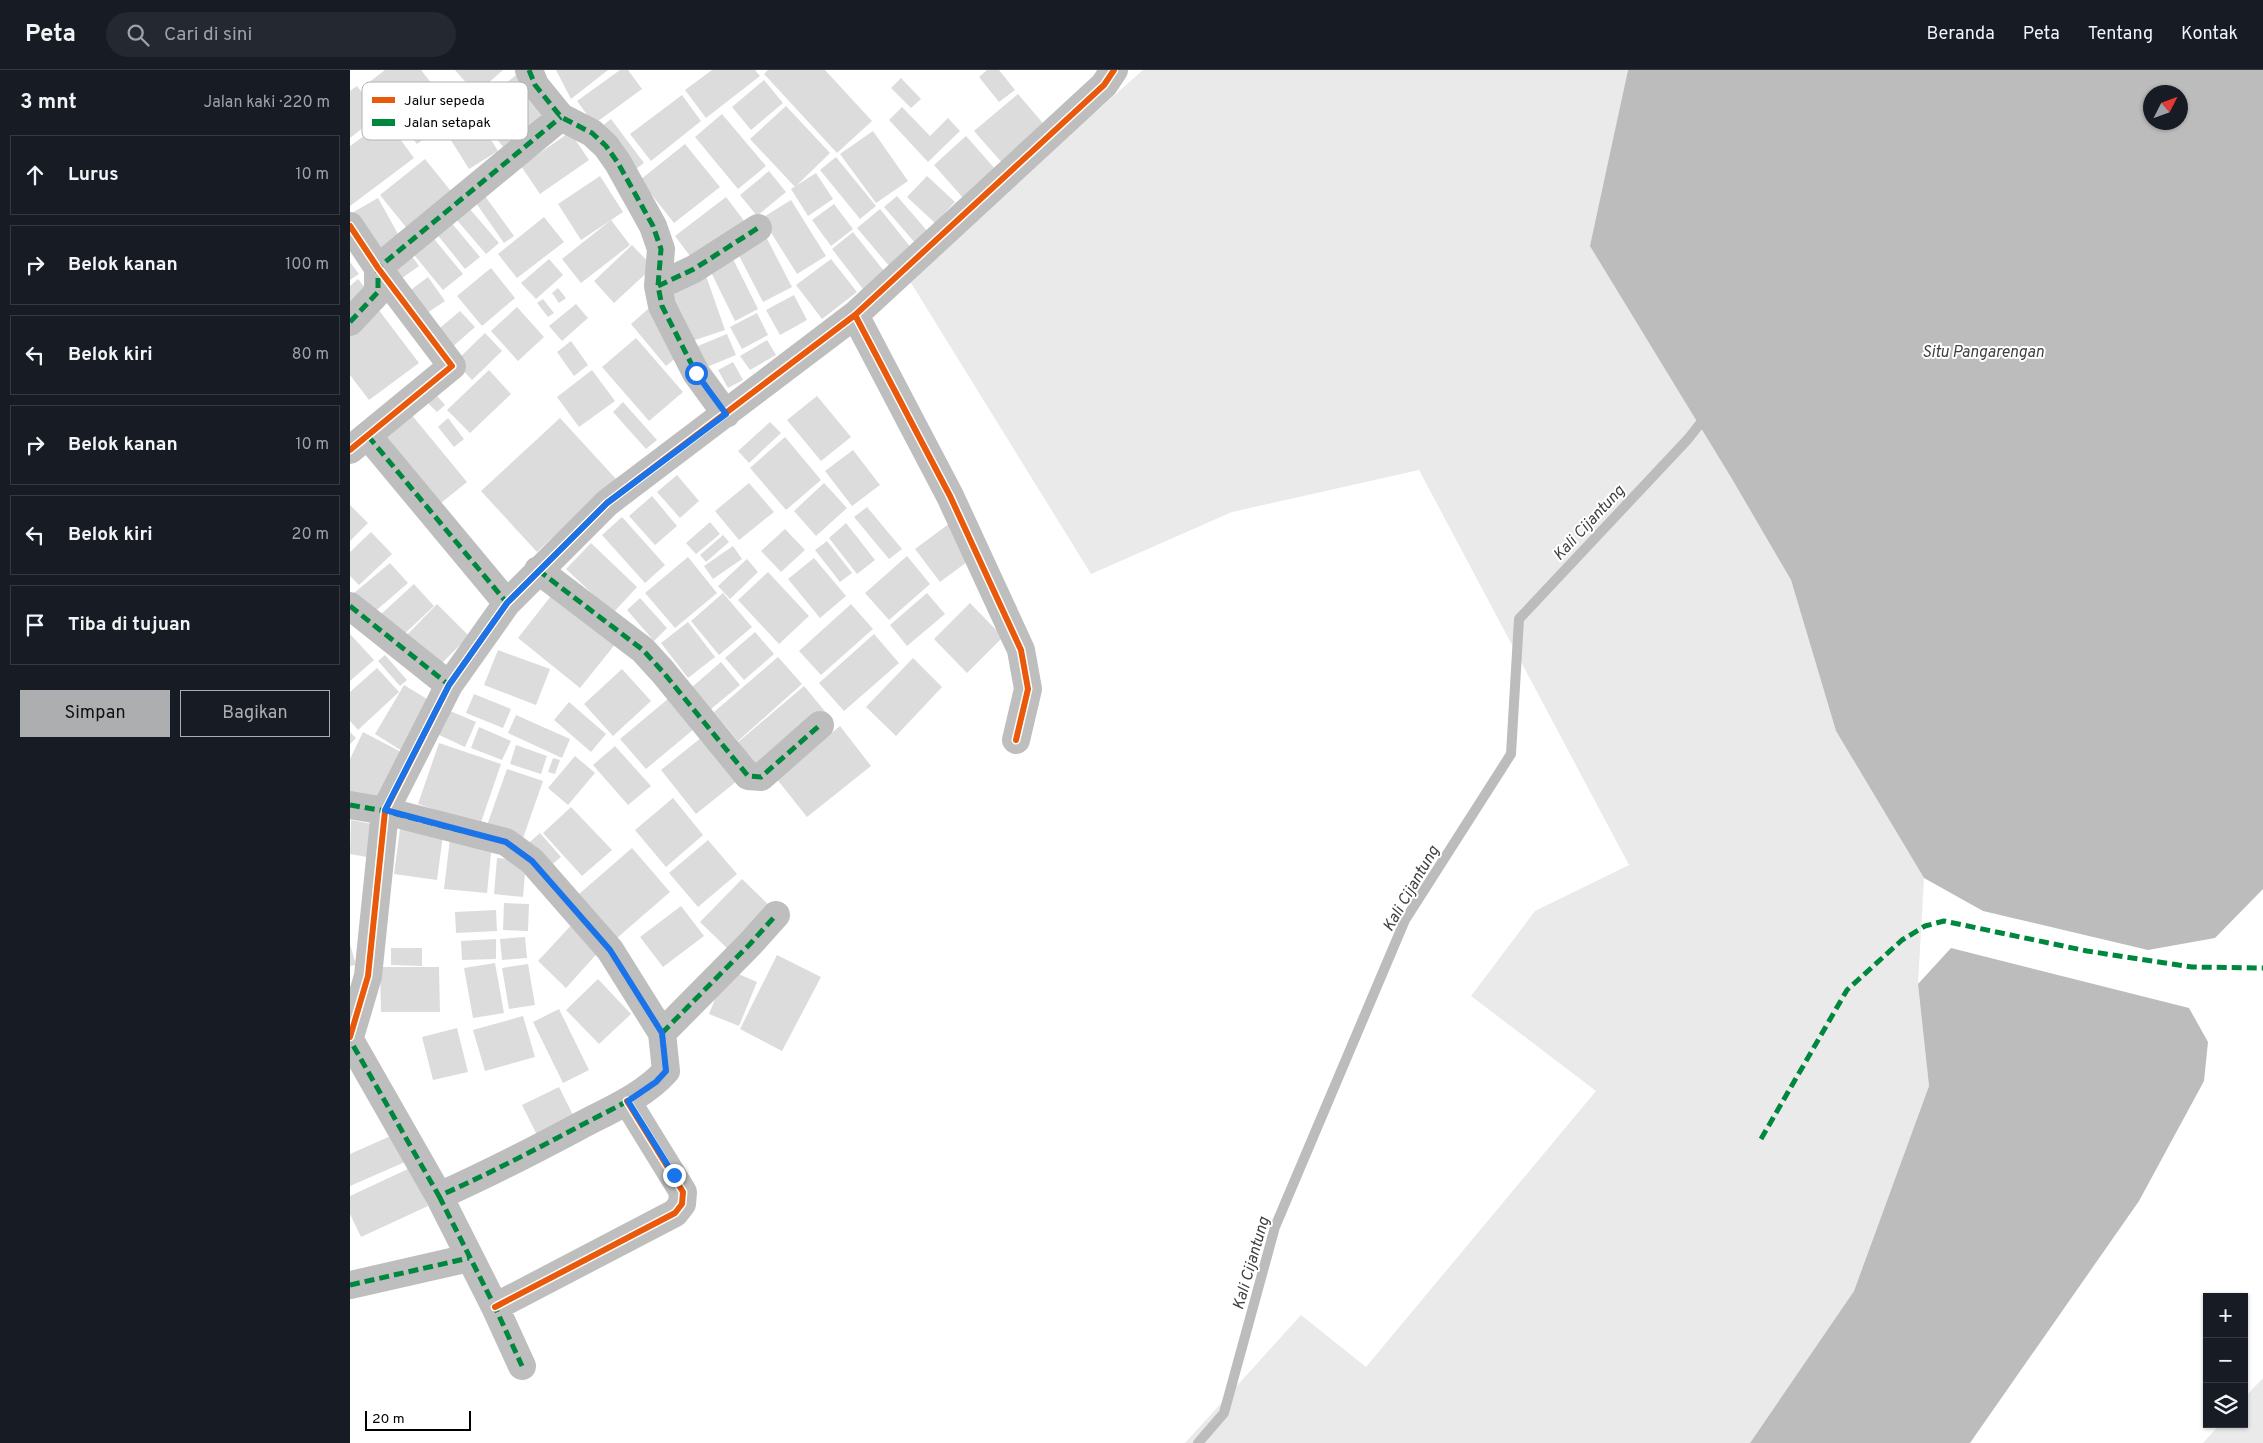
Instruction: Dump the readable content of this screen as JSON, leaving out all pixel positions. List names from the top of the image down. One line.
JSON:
{"water":["Situ Pangarengan","Kali Cijantung"],"legend":["Jalur sepeda","Jalan setapak"],"scale_bar":"20 m","north":"top right","page":{"header":"Peta","search":"Cari di sini","nav":["Beranda","Peta","Tentang","Kontak"],"heading":["3 mnt","Jalan kaki · 220 m"],"list":[["Lurus","10 m"],["Belok kanan","100 m"],["Belok kiri","80 m"],["Belok kanan","10 m"],["Belok kiri","20 m"],"Tiba di tujuan"],"buttons":["Simpan","Bagikan"],"map_buttons":["+","−"],"scale":"20 m"}}
